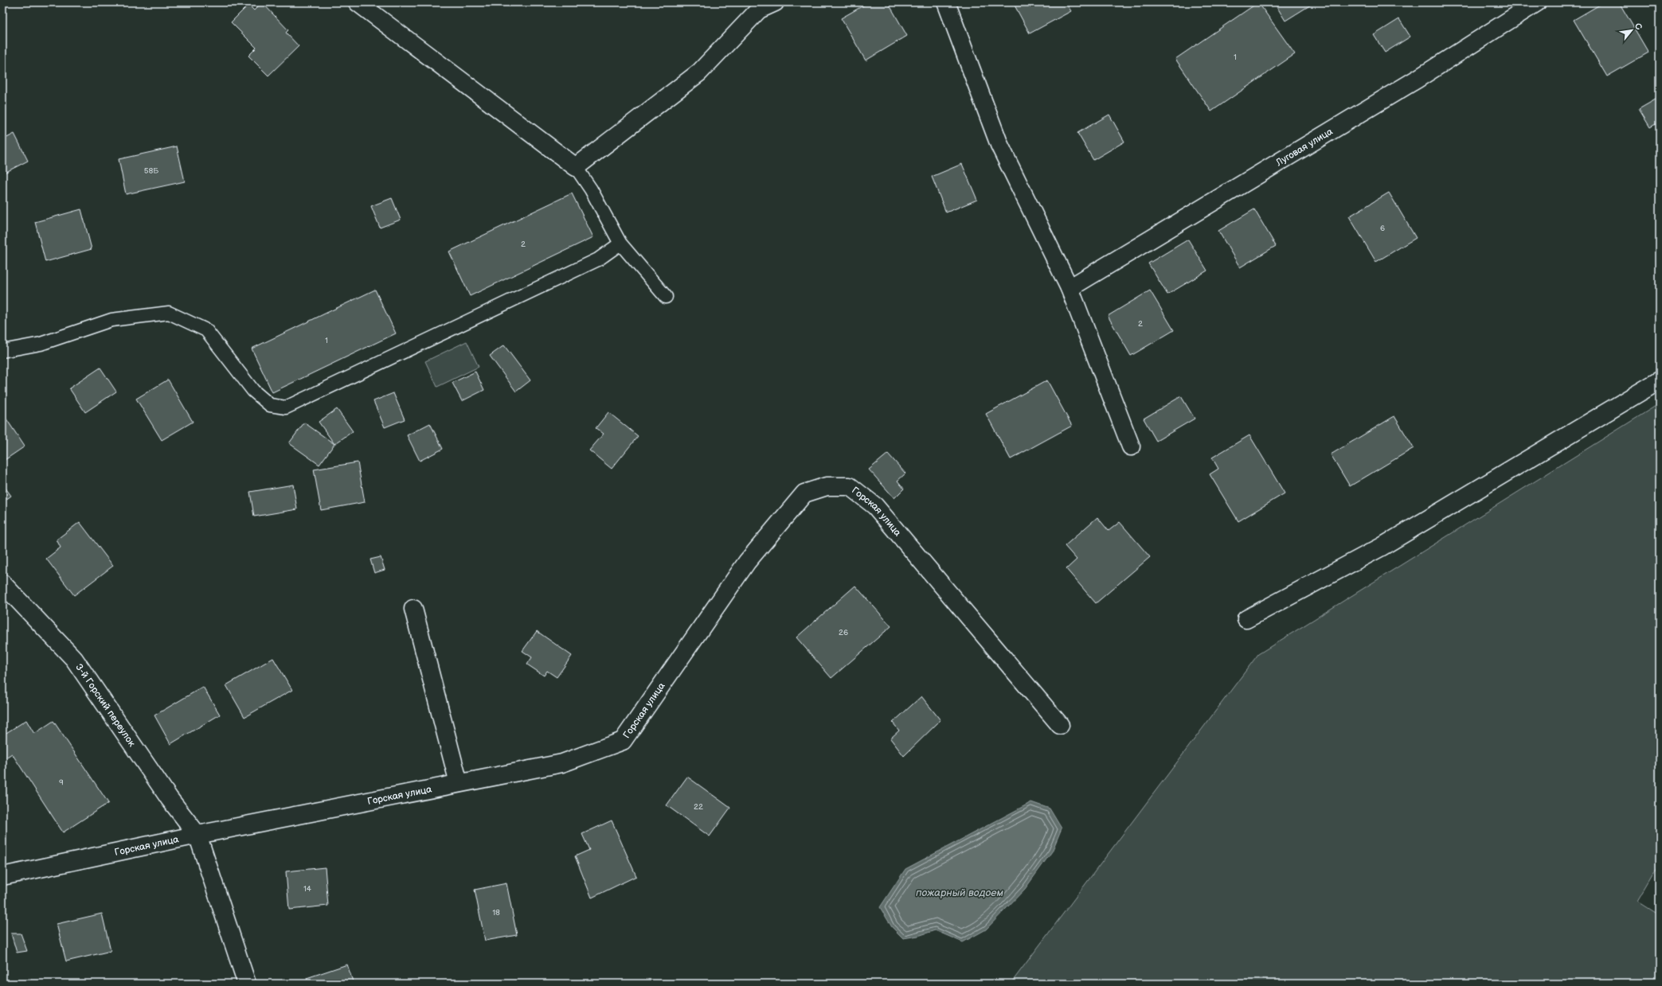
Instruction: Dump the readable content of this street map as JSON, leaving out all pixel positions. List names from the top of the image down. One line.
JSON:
{"streets":{"street":["Луговая улица","Горская улица","3-й Горский переулок"]},"crossings":[["Горская улица","3-й Горский переулок"]],"water":["пожарный водоем"],"house_numbers":["1","58Б","6","2","2","1","26","9","22","14","18"],"north":"top right"}
